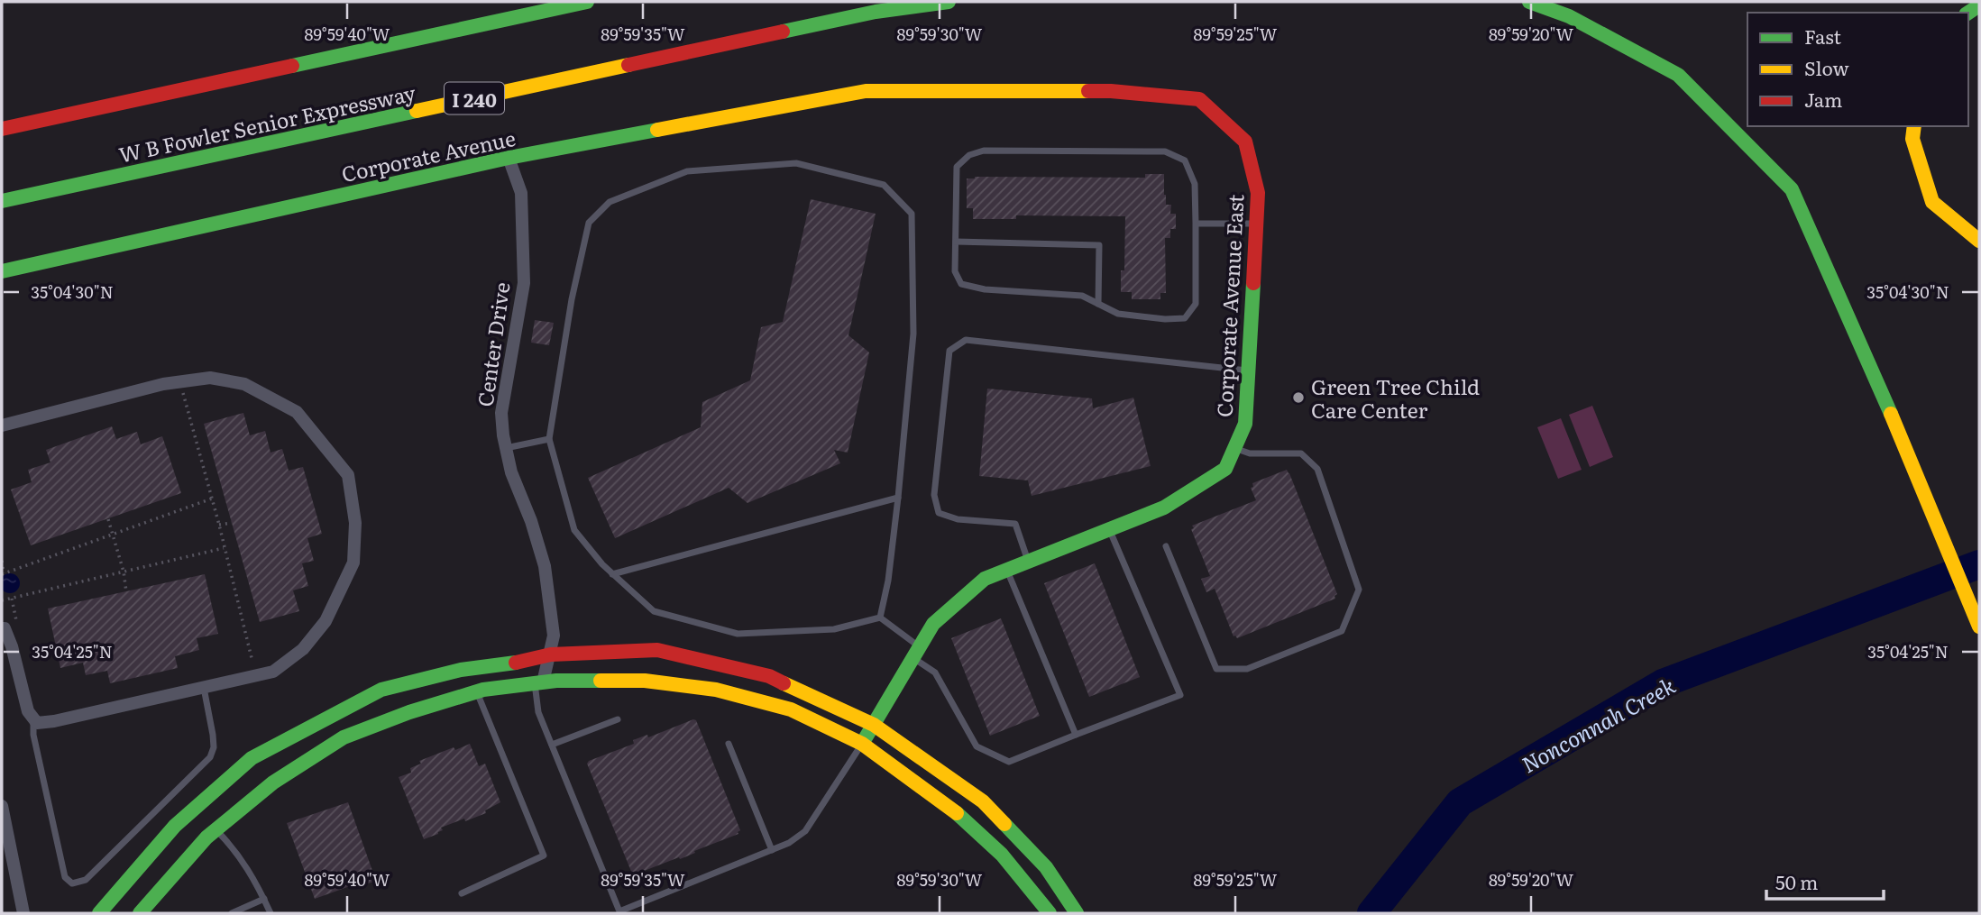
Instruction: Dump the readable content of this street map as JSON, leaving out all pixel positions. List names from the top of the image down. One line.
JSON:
{"streets":{"main road":["I 240","W B Fowler Senior Expressway","Corporate Avenue","Corporate Avenue East"],"street":["Center Drive"]},"crossings":[["Corporate Avenue","Corporate Avenue East"],["Corporate Avenue","Center Drive"]],"water":["Nonconnah Creek"],"places":["Green Tree Child Care Center"],"legend":["Fast","Slow","Jam"],"scale_bar":"50 m","coordinates":["89°59'40\"W","89°59'35\"W","89°59'30\"W","89°59'25\"W","89°59'20\"W","35°04'30\"N","35°04'25\"N"]}
